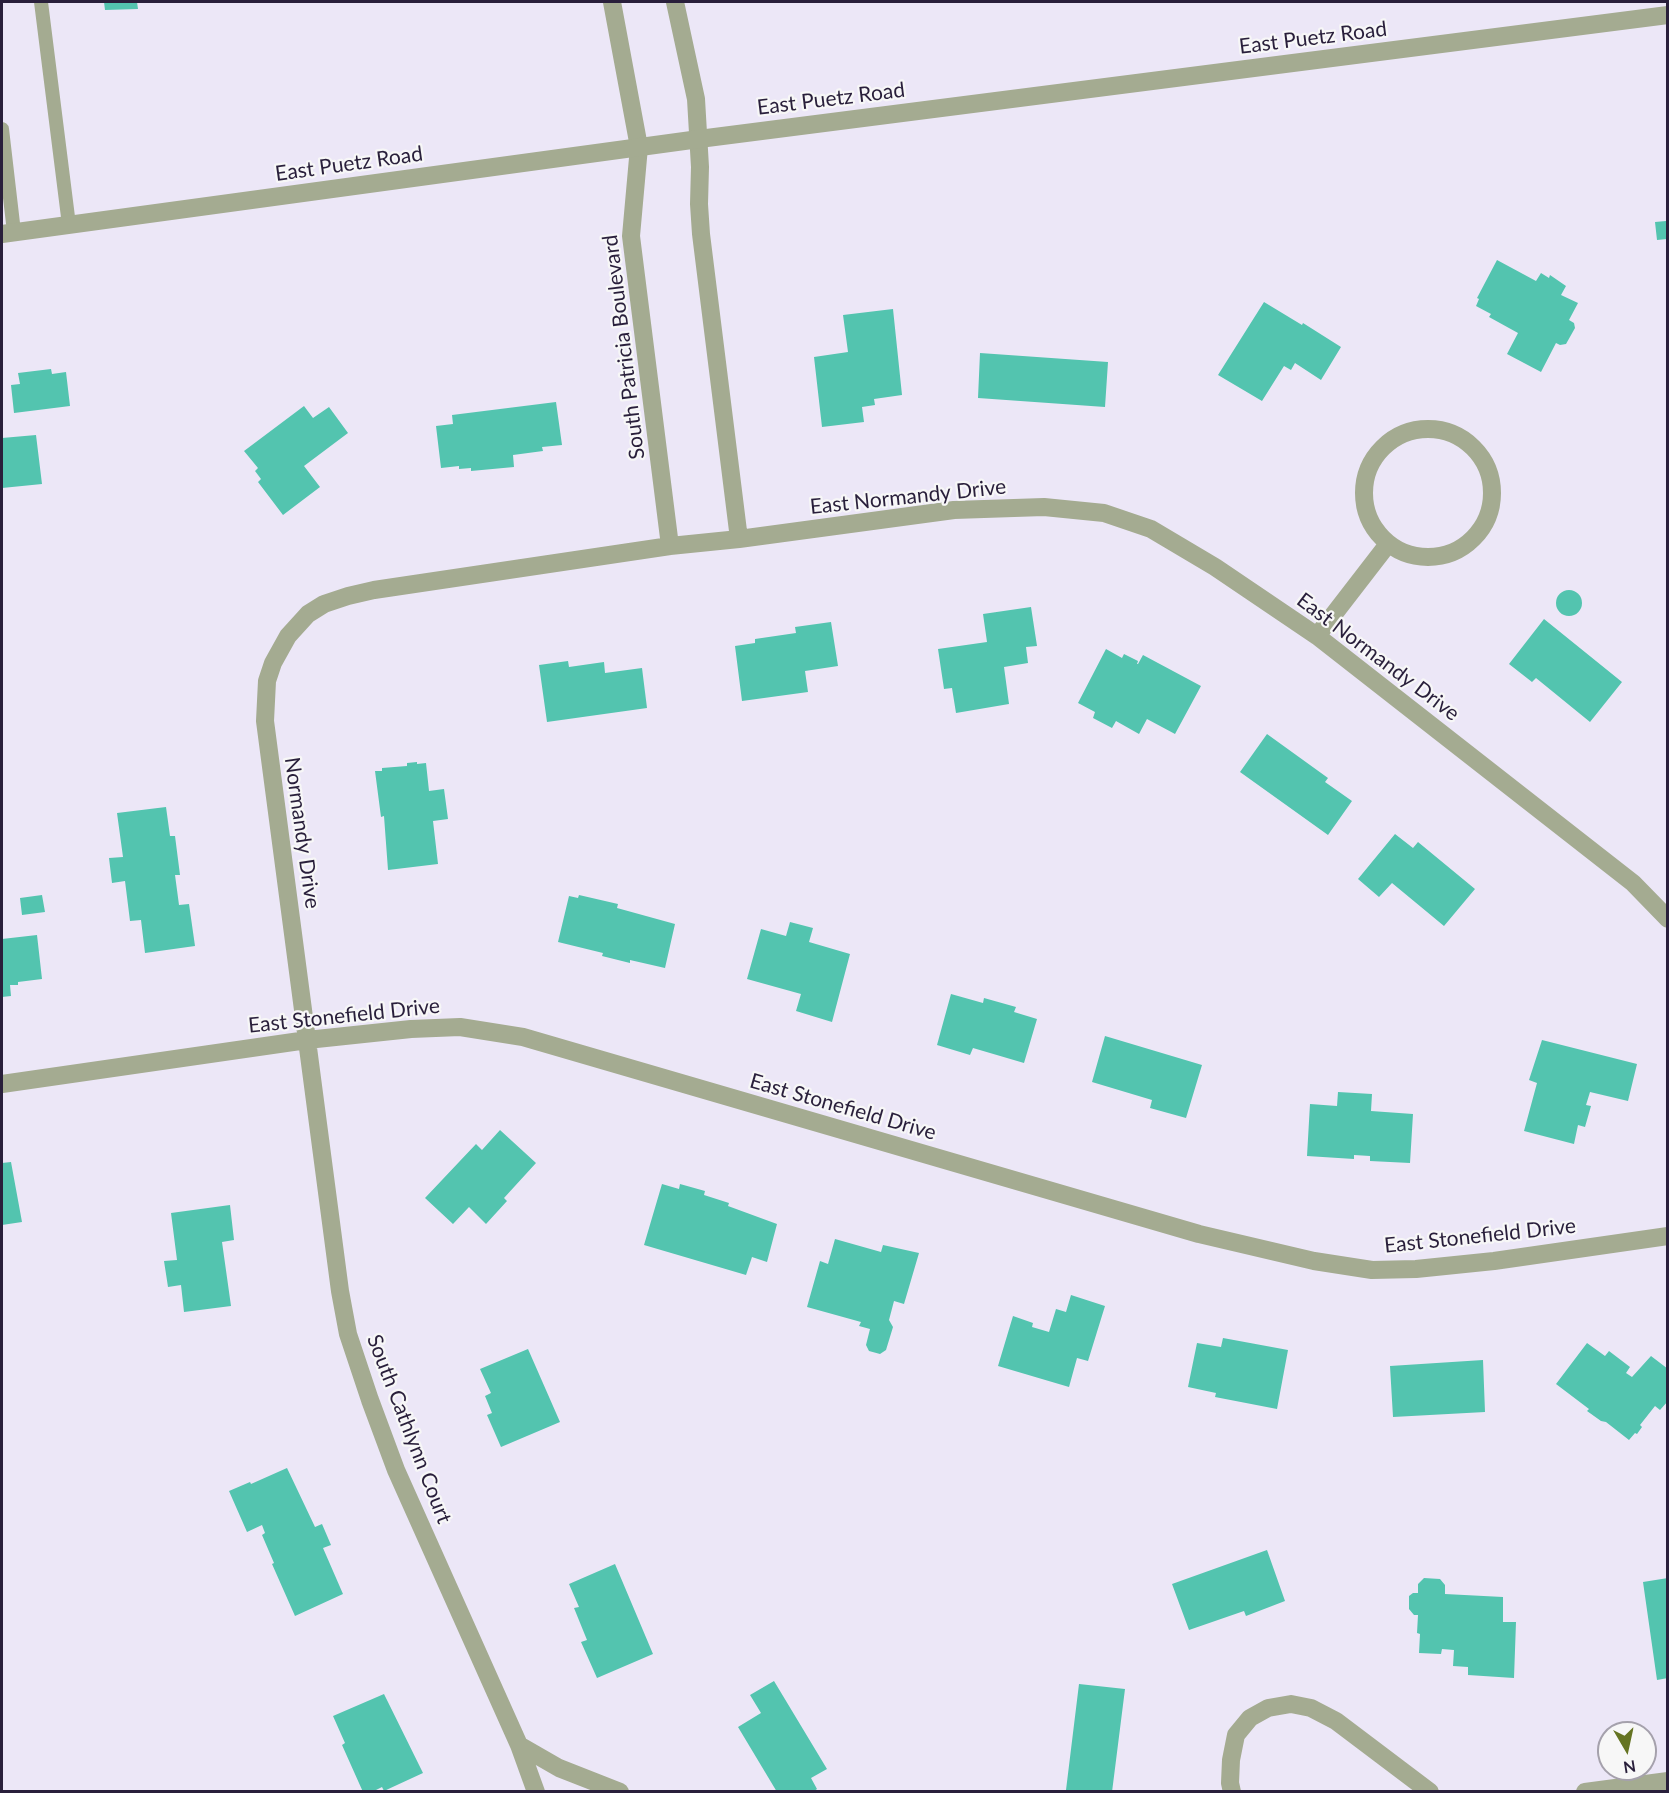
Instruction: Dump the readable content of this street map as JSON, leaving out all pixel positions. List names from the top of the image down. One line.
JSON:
{"streets":{"street":["East Puetz Road","South Patricia Boulevard","East Normandy Drive","Normandy Drive","East Stonefield Drive","South Cathlynn Court"]},"crossings":[["East Puetz Road","South Patricia Boulevard"],["South Patricia Boulevard","East Normandy Drive"],["East Normandy Drive","Normandy Drive"],["Normandy Drive","East Stonefield Drive"],["Normandy Drive","South Cathlynn Court"],["East Stonefield Drive","South Cathlynn Court"]],"north":"bottom"}
